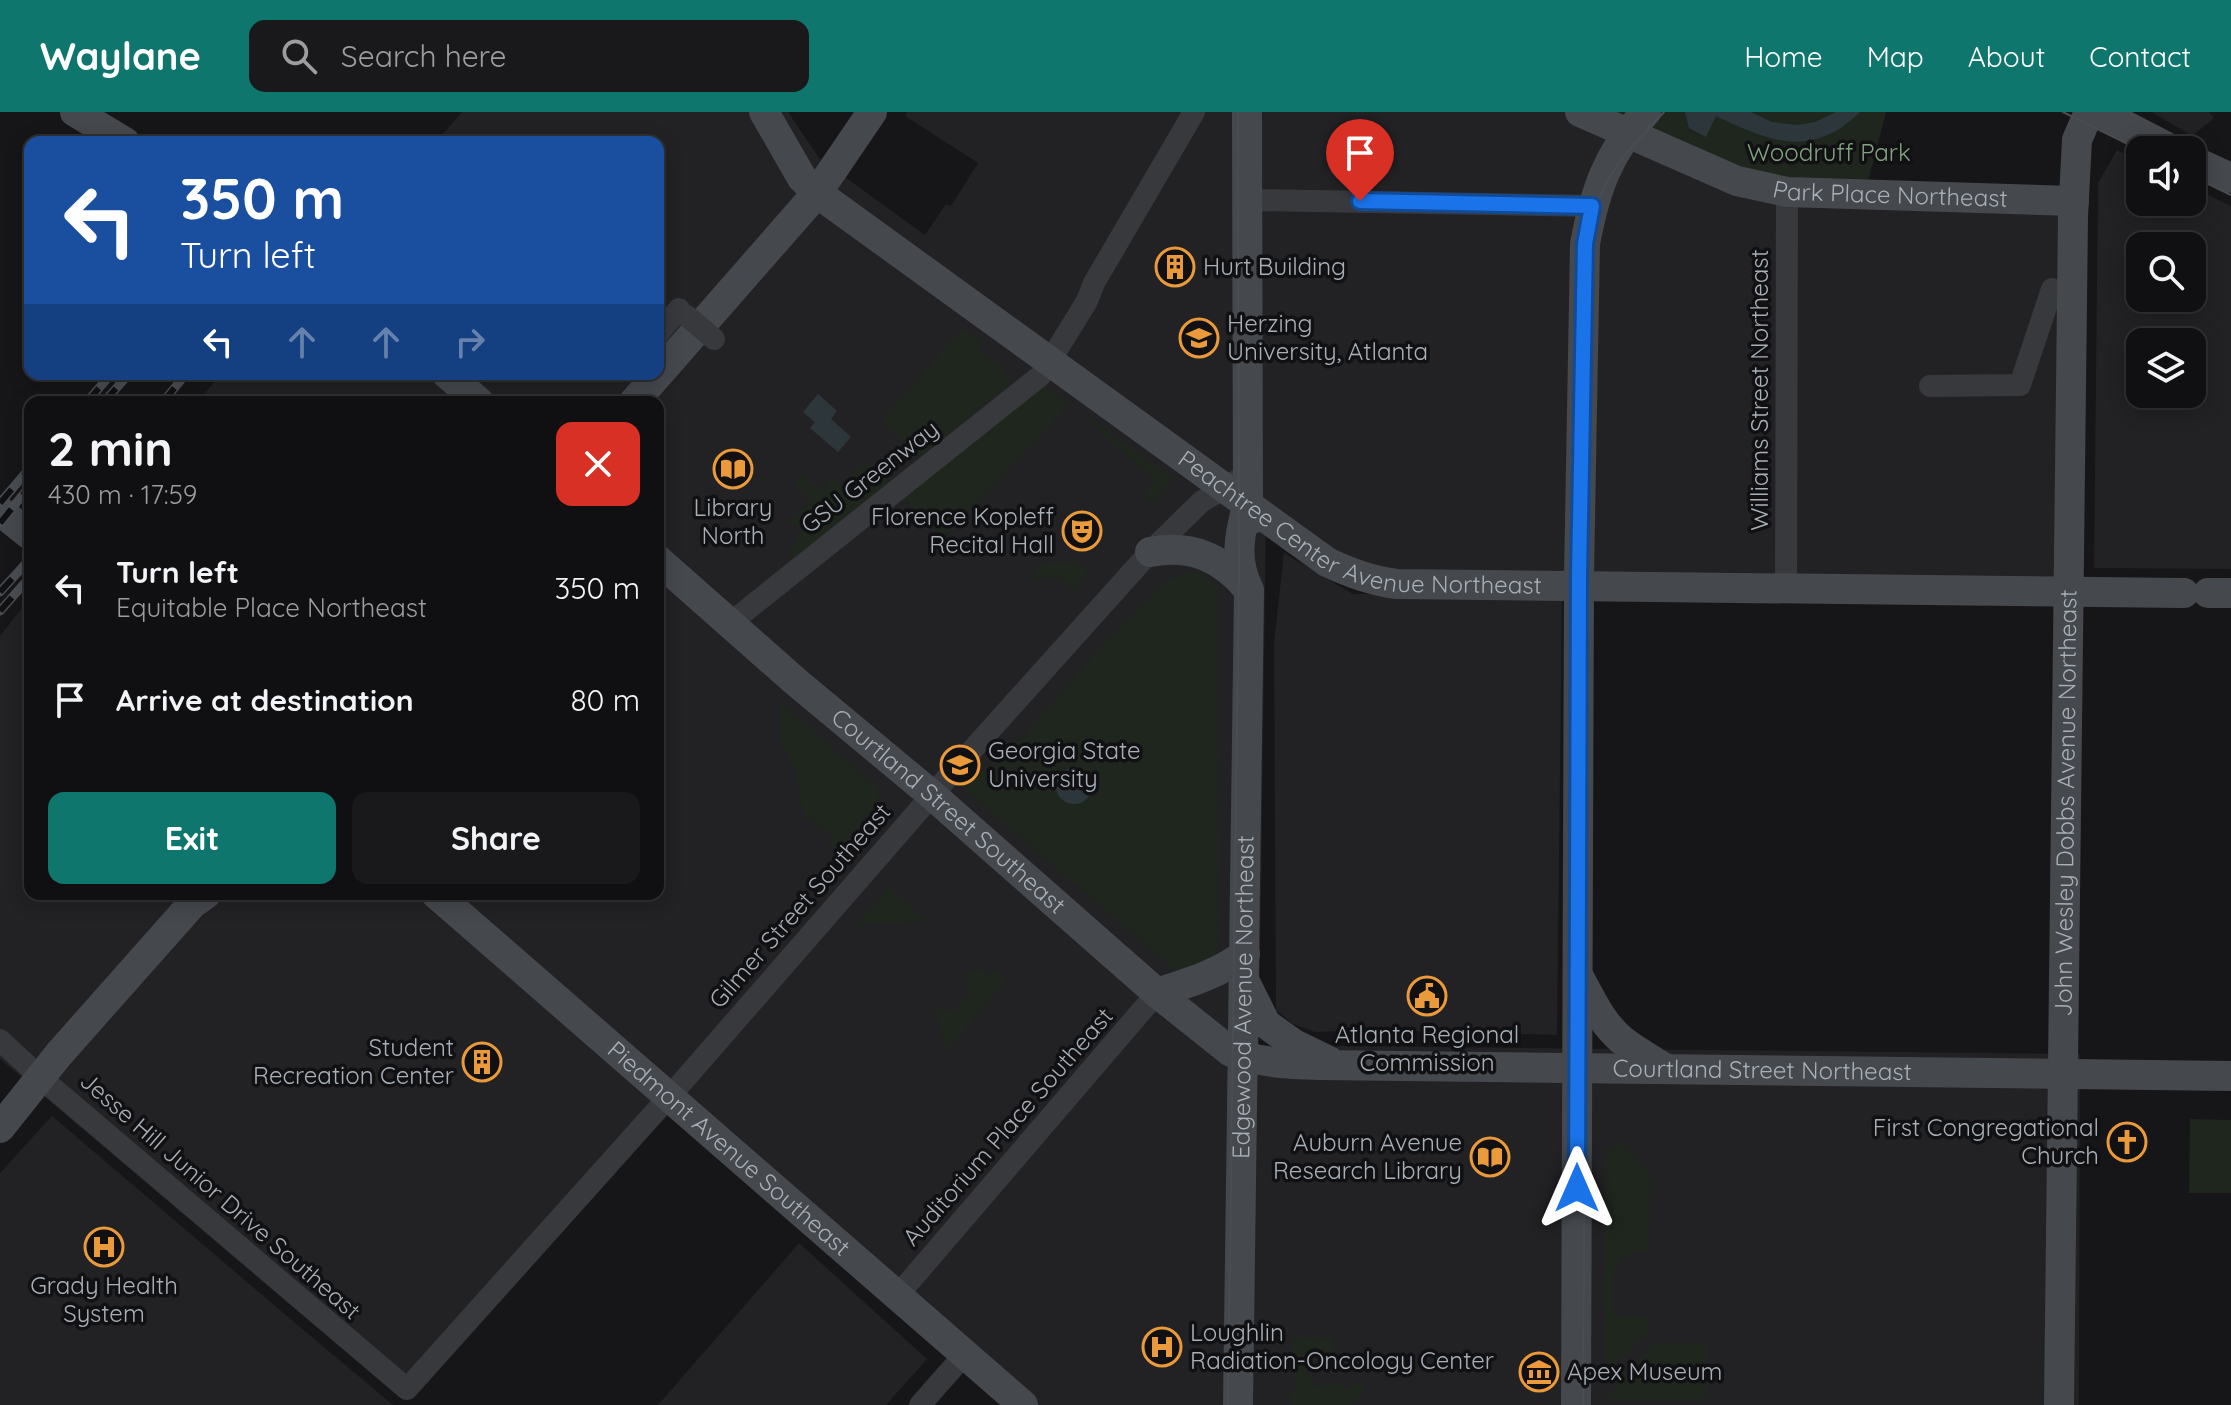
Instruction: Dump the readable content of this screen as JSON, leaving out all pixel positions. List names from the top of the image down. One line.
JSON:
{"streets":{"main road":["Park Place Northeast","Peachtree Center Avenue Northeast","John Wesley Dobbs Avenue Northeast","Courtland Street Southeast","Edgewood Avenue Northeast","Courtland Street Northeast","Piedmont Avenue Southeast"],"street":["Williams Street Northeast","GSU Greenway","Gilmer Street Southeast","Auditorium Place Southeast","Jesse Hill Junior Drive Southeast"]},"crossings":[["Park Place Northeast","Williams Street Northeast"],["Park Place Northeast","John Wesley Dobbs Avenue Northeast"],["Williams Street Northeast","Peachtree Center Avenue Northeast"],["GSU Greenway","Peachtree Center Avenue Northeast"],["Peachtree Center Avenue Northeast","John Wesley Dobbs Avenue Northeast"],["Peachtree Center Avenue Northeast","Gilmer Street Southeast"],["Peachtree Center Avenue Northeast","Edgewood Avenue Northeast"],["John Wesley Dobbs Avenue Northeast","Courtland Street Northeast"],["Courtland Street Southeast","Gilmer Street Southeast"],["Courtland Street Southeast","Edgewood Avenue Northeast"],["Courtland Street Southeast","Courtland Street Northeast"],["Courtland Street Southeast","Auditorium Place Southeast"],["Gilmer Street Southeast","Edgewood Avenue Northeast"],["Gilmer Street Southeast","Piedmont Avenue Southeast"],["Gilmer Street Southeast","Jesse Hill Junior Drive Southeast"],["Edgewood Avenue Northeast","Courtland Street Northeast"],["Auditorium Place Southeast","Piedmont Avenue Southeast"]],"parks":["Woodruff Park"],"places":{"building":["Hurt Building","Student Recreation Center"],"school or university":["Herzing University, Atlanta","Georgia State University"],"library":["Library North","Auburn Avenue Research Library"],"theatre":["Florence Kopleff Recital Hall"],"public building":["Atlanta Regional Commission"],"church":["First Congregational Church"],"hospital":["Grady Health System","Loughlin Radiation-Oncology Center"],"museum":["Apex Museum"]},"page":{"header":"Waylane","search":"Search here","nav":["Home","Map","About","Contact"],"turn":["350 m","Turn left"],"heading":["2 min","430 m · 17:59"],"list":[{"name":"Turn left","note":"Equitable Place Northeast","value":"350 m"},{"name":"Arrive at destination","value":"80 m"}],"buttons":["Exit","Share"]}}
